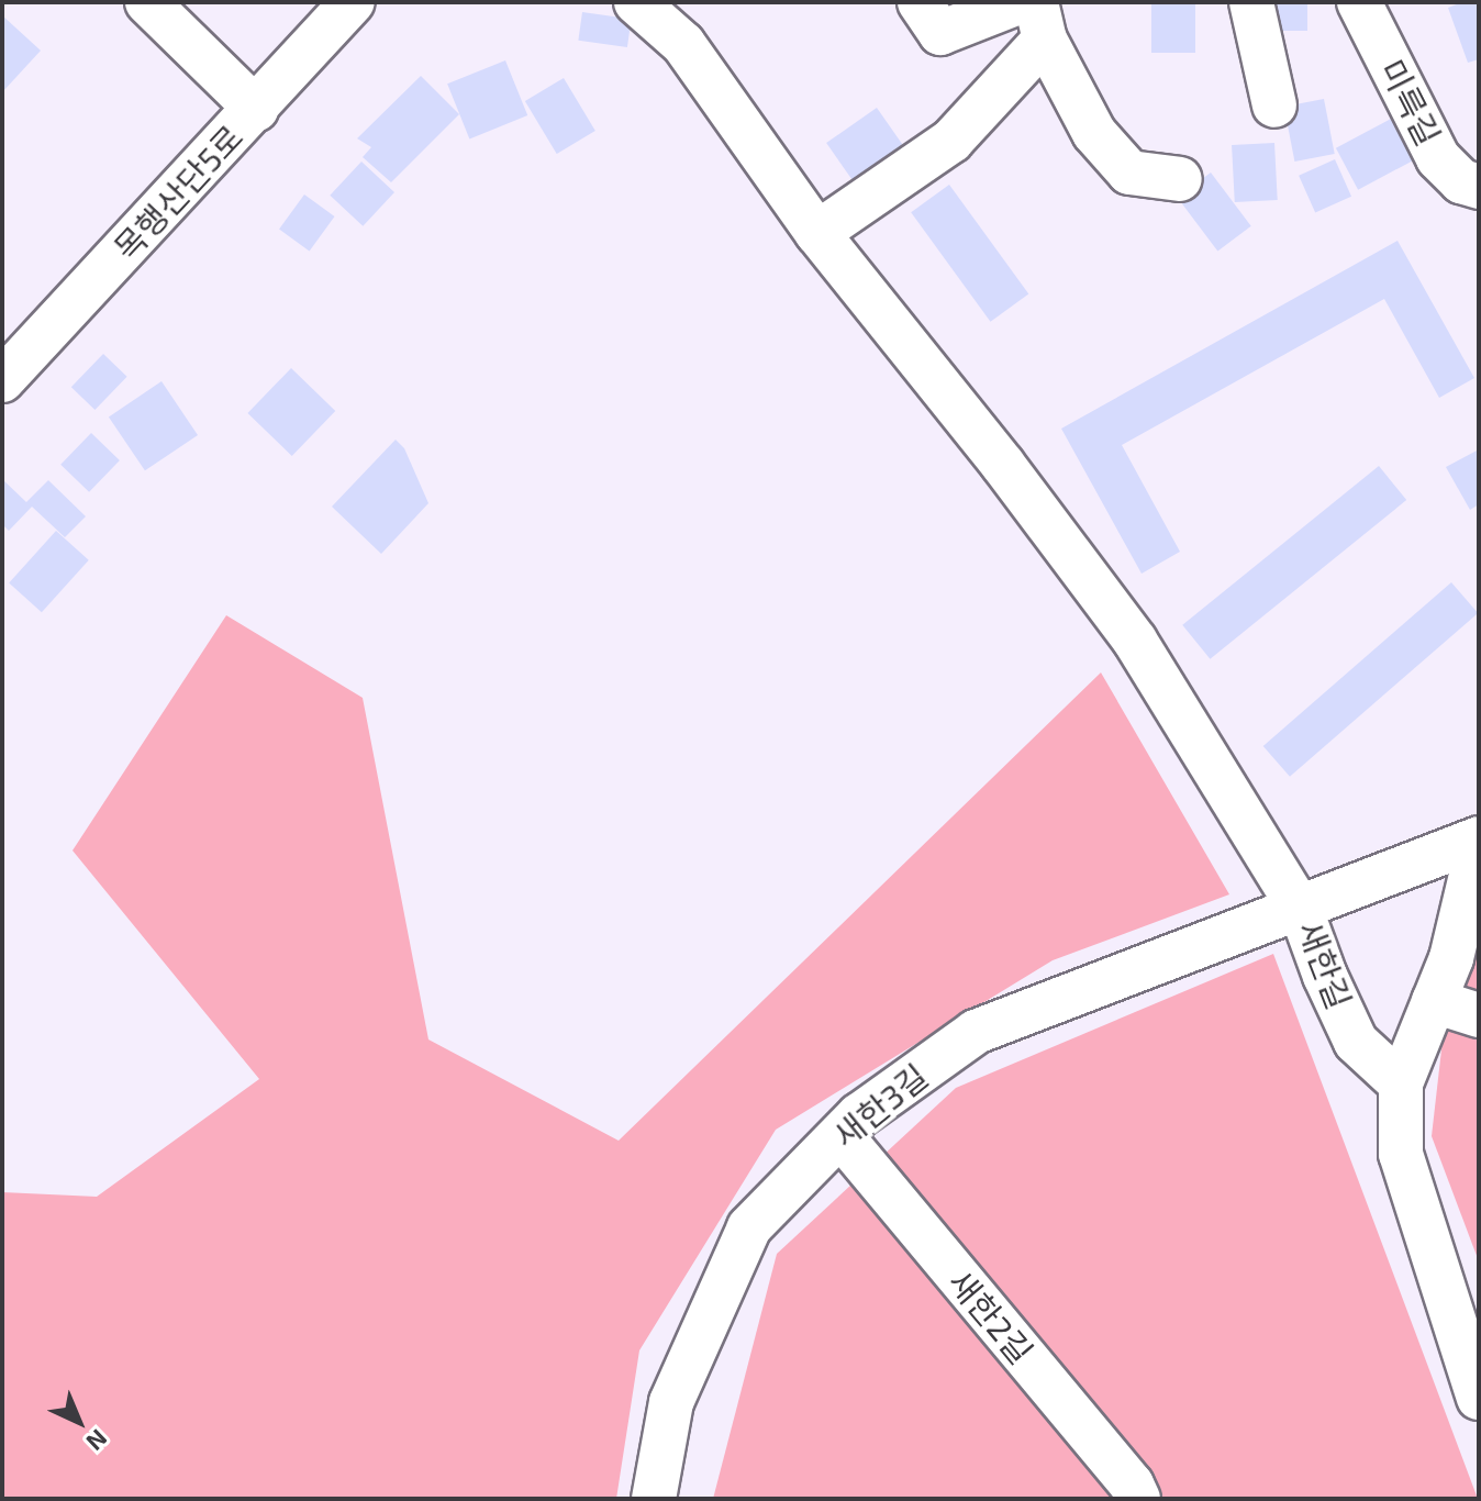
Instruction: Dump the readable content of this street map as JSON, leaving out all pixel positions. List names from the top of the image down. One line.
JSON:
{"streets":{"street":["미륵길","목행산단5로","새한길","새한3길","새한2길"]},"crossings":[["새한길","새한3길"],["새한3길","새한2길"]],"north":"bottom right"}
